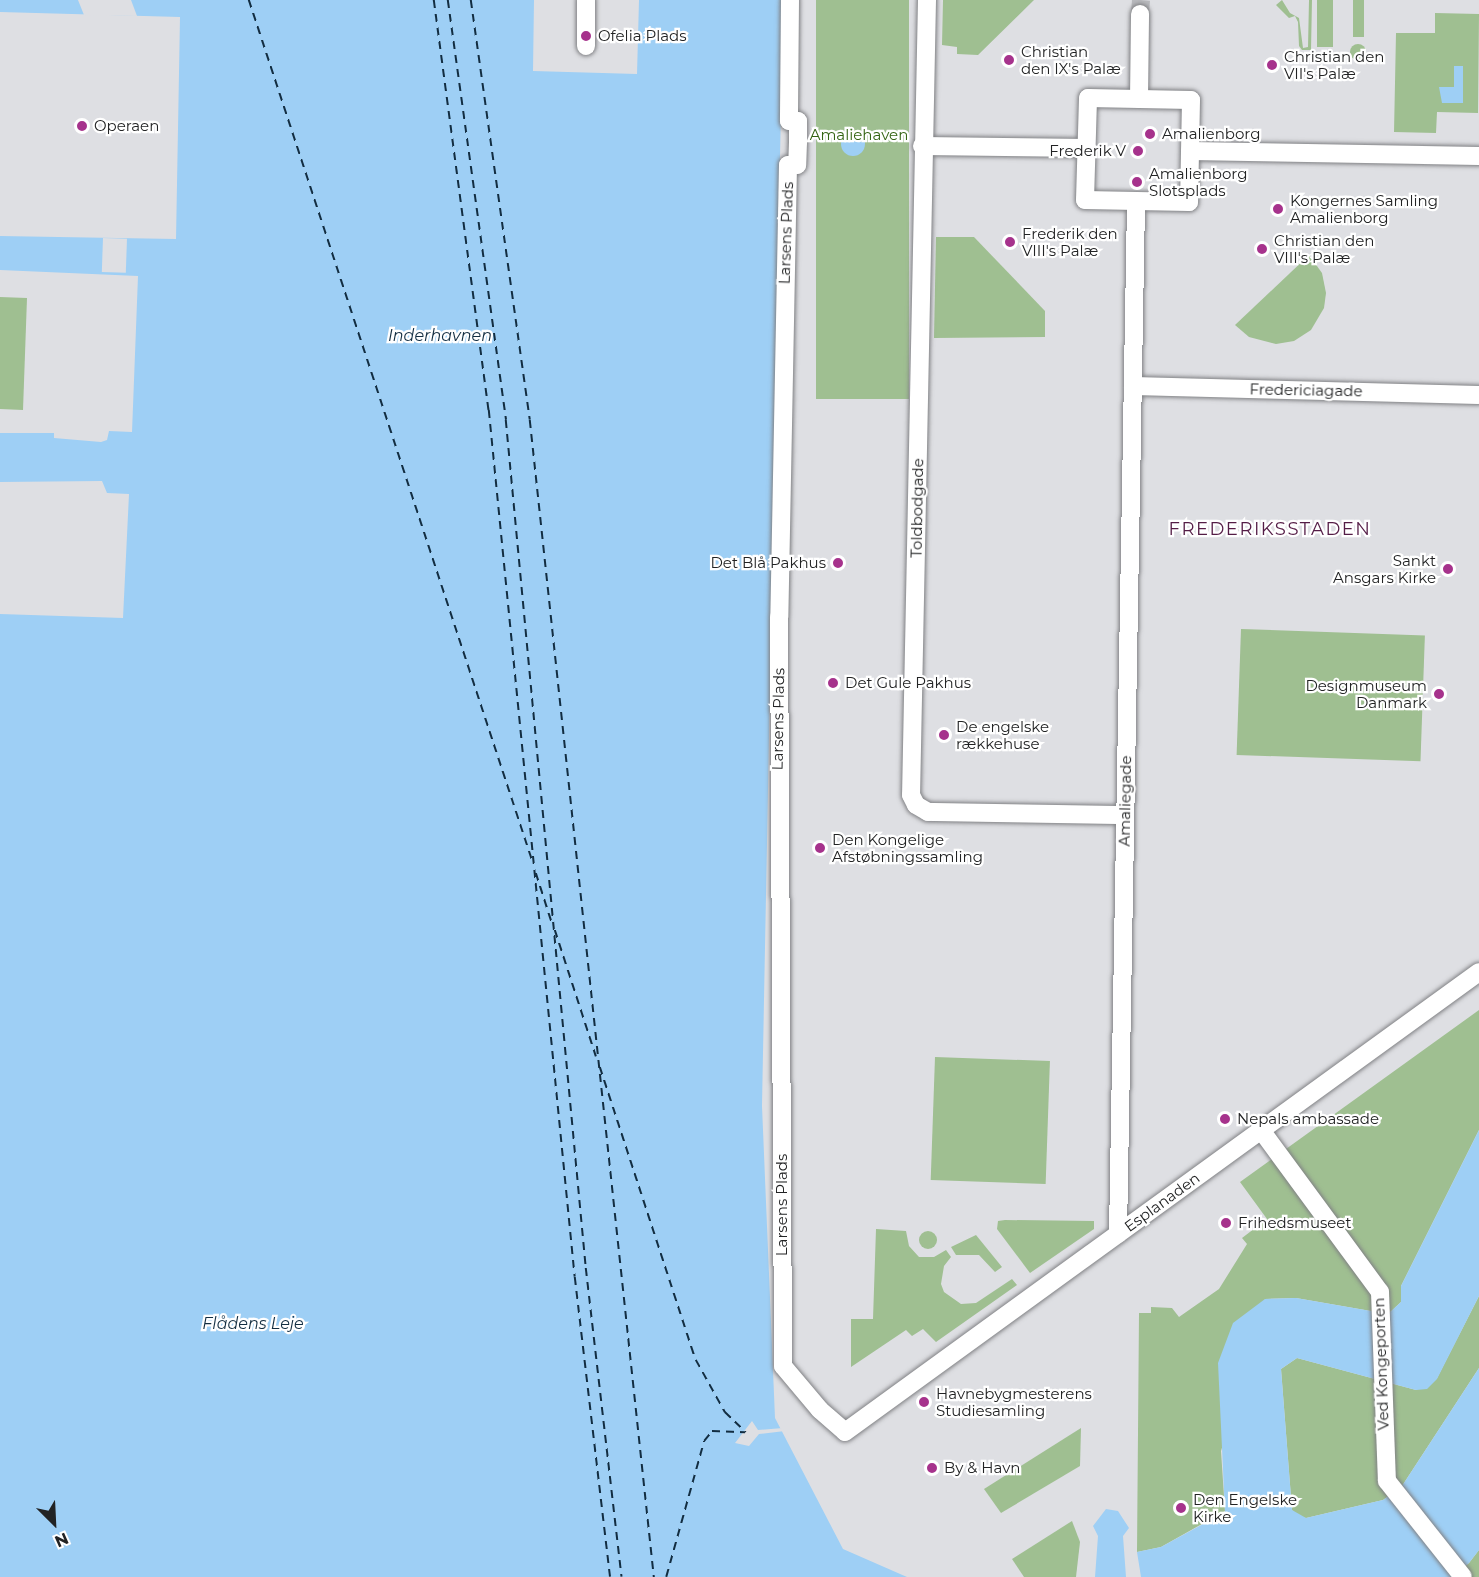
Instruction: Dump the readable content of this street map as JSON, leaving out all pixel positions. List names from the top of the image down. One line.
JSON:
{"streets":{"street":["Larsens Plads","Fredericiagade","Toldbodgade","Amaliegade","Esplanaden","Ved Kongeporten"]},"crossings":[["Larsens Plads","Esplanaden"],["Fredericiagade","Amaliegade"],["Toldbodgade","Amaliegade"],["Amaliegade","Esplanaden"],["Esplanaden","Ved Kongeporten"]],"districts":["FREDERIKSSTADEN"],"water":["Inderhavnen","Flådens Leje"],"parks":["Amaliehaven"],"places":["Ofelia Plads","Christian den IX's Palæ","Christian den VII's Palæ","Operaen","Amalienborg","Frederik V","Amalienborg Slotsplads","Kongernes Samling Amalienborg","Frederik den VIII's Palæ","Christian den VIII's Palæ","Det Blå Pakhus","Sankt Ansgars Kirke","Det Gule Pakhus","Designmuseum Danmark","De engelske rækkehuse","Den Kongelige Afstøbningssamling","Nepals ambassade","Frihedsmuseet","Havnebygmesterens Studiesamling","By & Havn","Den Engelske Kirke"],"north":"bottom right"}
